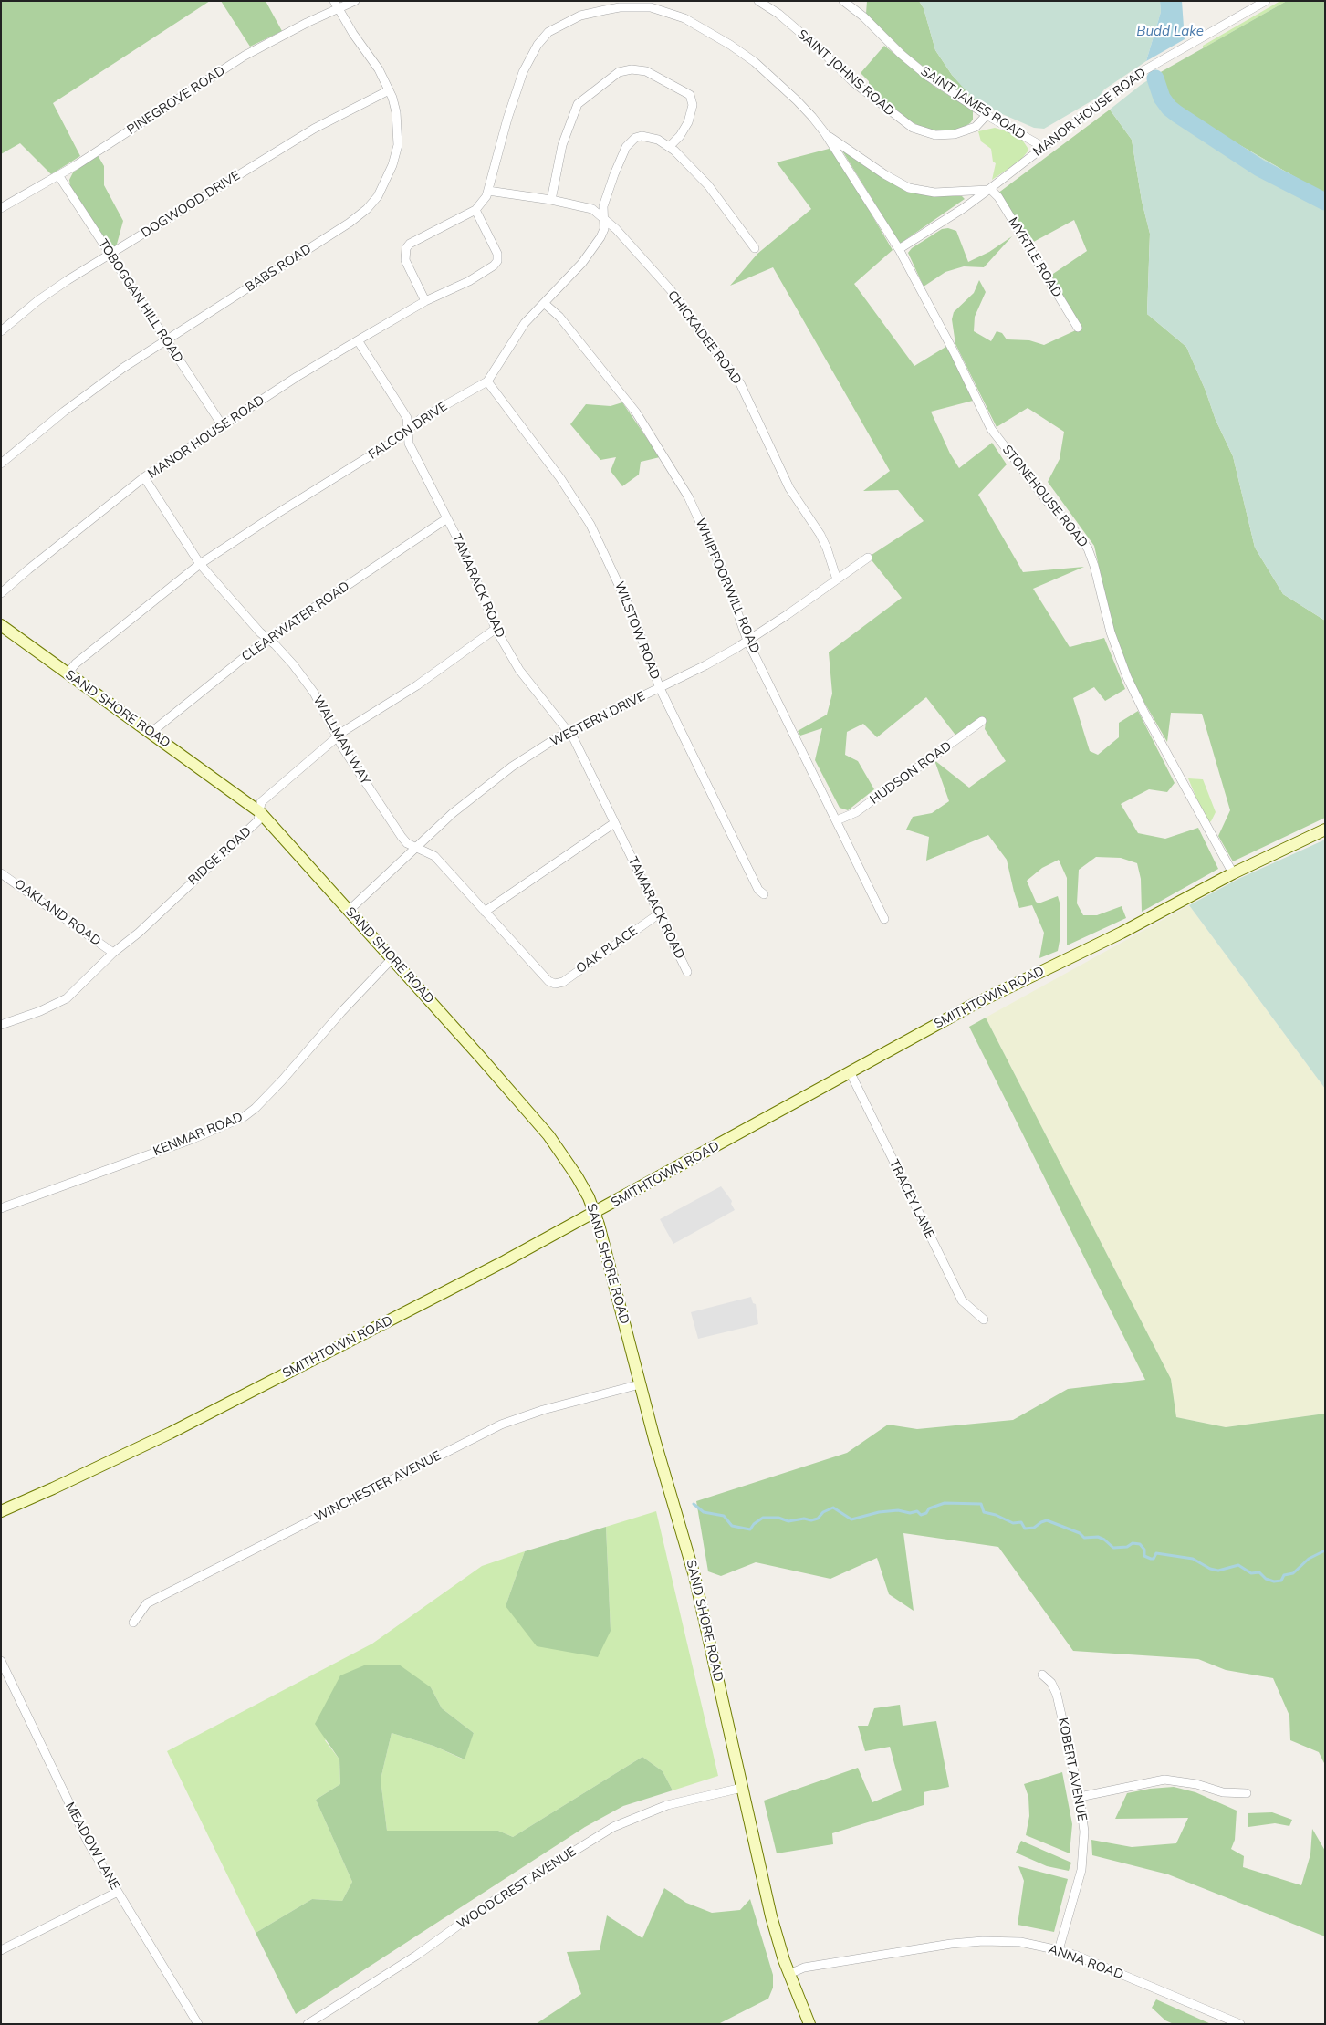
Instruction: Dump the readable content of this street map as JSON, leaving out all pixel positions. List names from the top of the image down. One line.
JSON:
{"streets":{"street":["SAINT JOHNS ROAD","PINEGROVE ROAD","SAINT JAMES ROAD","MANOR HOUSE ROAD","DOGWOOD DRIVE","MYRTLE ROAD","BABS ROAD","TOBOGGAN HILL ROAD","CHICKADEE ROAD","FALCON DRIVE","STONEHOUSE ROAD","TAMARACK ROAD","WHIPPOORWILL ROAD","CLEARWATER ROAD","WILSTOW ROAD","SAND SHORE ROAD","WESTERN DRIVE","WALLMAN WAY","HUDSON ROAD","RIDGE ROAD","OAKLAND ROAD","OAK PLACE","SMITHTOWN ROAD","KENMAR ROAD","TRACEY LANE","WINCHESTER AVENUE","KOBERT AVENUE","MEADOW LANE","WOODCREST AVENUE","ANNA ROAD"]},"crossings":[["SAINT JOHNS ROAD","SAINT JAMES ROAD"],["PINEGROVE ROAD","BABS ROAD"],["PINEGROVE ROAD","TOBOGGAN HILL ROAD"],["SAINT JAMES ROAD","MANOR HOUSE ROAD"],["MANOR HOUSE ROAD","MYRTLE ROAD"],["MANOR HOUSE ROAD","TOBOGGAN HILL ROAD"],["MANOR HOUSE ROAD","STONEHOUSE ROAD"],["MANOR HOUSE ROAD","TAMARACK ROAD"],["MANOR HOUSE ROAD","WALLMAN WAY"],["DOGWOOD DRIVE","BABS ROAD"],["DOGWOOD DRIVE","TOBOGGAN HILL ROAD"],["BABS ROAD","TOBOGGAN HILL ROAD"],["CHICKADEE ROAD","FALCON DRIVE"],["CHICKADEE ROAD","WESTERN DRIVE"],["FALCON DRIVE","TAMARACK ROAD"],["FALCON DRIVE","WHIPPOORWILL ROAD"],["FALCON DRIVE","WILSTOW ROAD"],["FALCON DRIVE","SAND SHORE ROAD"],["FALCON DRIVE","WALLMAN WAY"],["STONEHOUSE ROAD","SMITHTOWN ROAD"],["TAMARACK ROAD","CLEARWATER ROAD"],["TAMARACK ROAD","WESTERN DRIVE"],["TAMARACK ROAD","RIDGE ROAD"],["TAMARACK ROAD","OAK PLACE"],["WHIPPOORWILL ROAD","WESTERN DRIVE"],["WHIPPOORWILL ROAD","HUDSON ROAD"],["CLEARWATER ROAD","SAND SHORE ROAD"],["CLEARWATER ROAD","WALLMAN WAY"],["WILSTOW ROAD","WESTERN DRIVE"],["SAND SHORE ROAD","WESTERN DRIVE"],["SAND SHORE ROAD","RIDGE ROAD"],["SAND SHORE ROAD","SMITHTOWN ROAD"],["SAND SHORE ROAD","KENMAR ROAD"],["SAND SHORE ROAD","WINCHESTER AVENUE"],["SAND SHORE ROAD","WOODCREST AVENUE"],["SAND SHORE ROAD","ANNA ROAD"],["WESTERN DRIVE","WALLMAN WAY"],["WALLMAN WAY","RIDGE ROAD"],["WALLMAN WAY","OAK PLACE"],["RIDGE ROAD","OAKLAND ROAD"],["SMITHTOWN ROAD","TRACEY LANE"],["KOBERT AVENUE","ANNA ROAD"]],"water":["Budd Lake"]}
